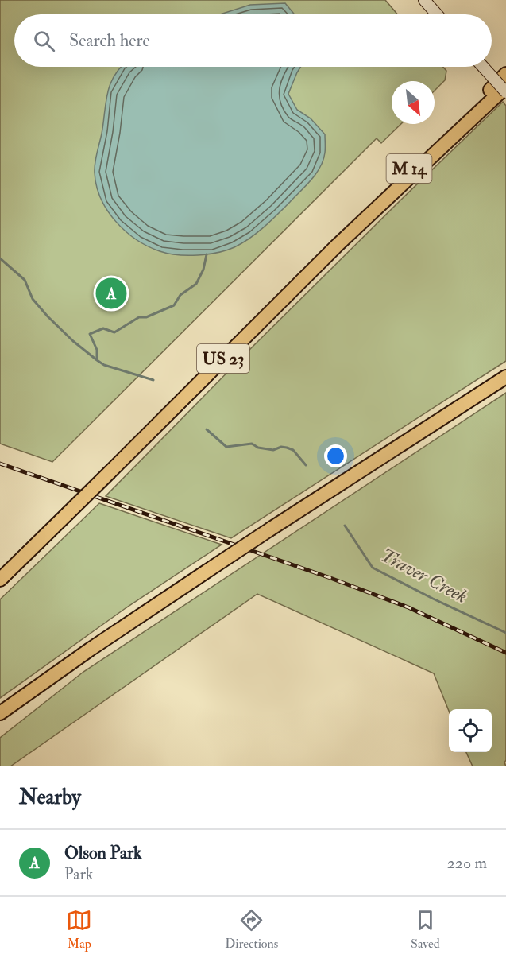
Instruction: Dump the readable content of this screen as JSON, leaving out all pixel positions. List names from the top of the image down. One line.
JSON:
{"streets":{"highway":["M 14","US 23"]},"crossings":[["M 14","US 23"]],"water":["Traver Creek"],"north":"bottom right","page":{"search":"Search here","pins":"A","heading":"Nearby","list":[{"mark":"A","name":"Olson Park","note":"Park","value":"220 m"}],"nav":["Map","Directions","Saved"]}}
